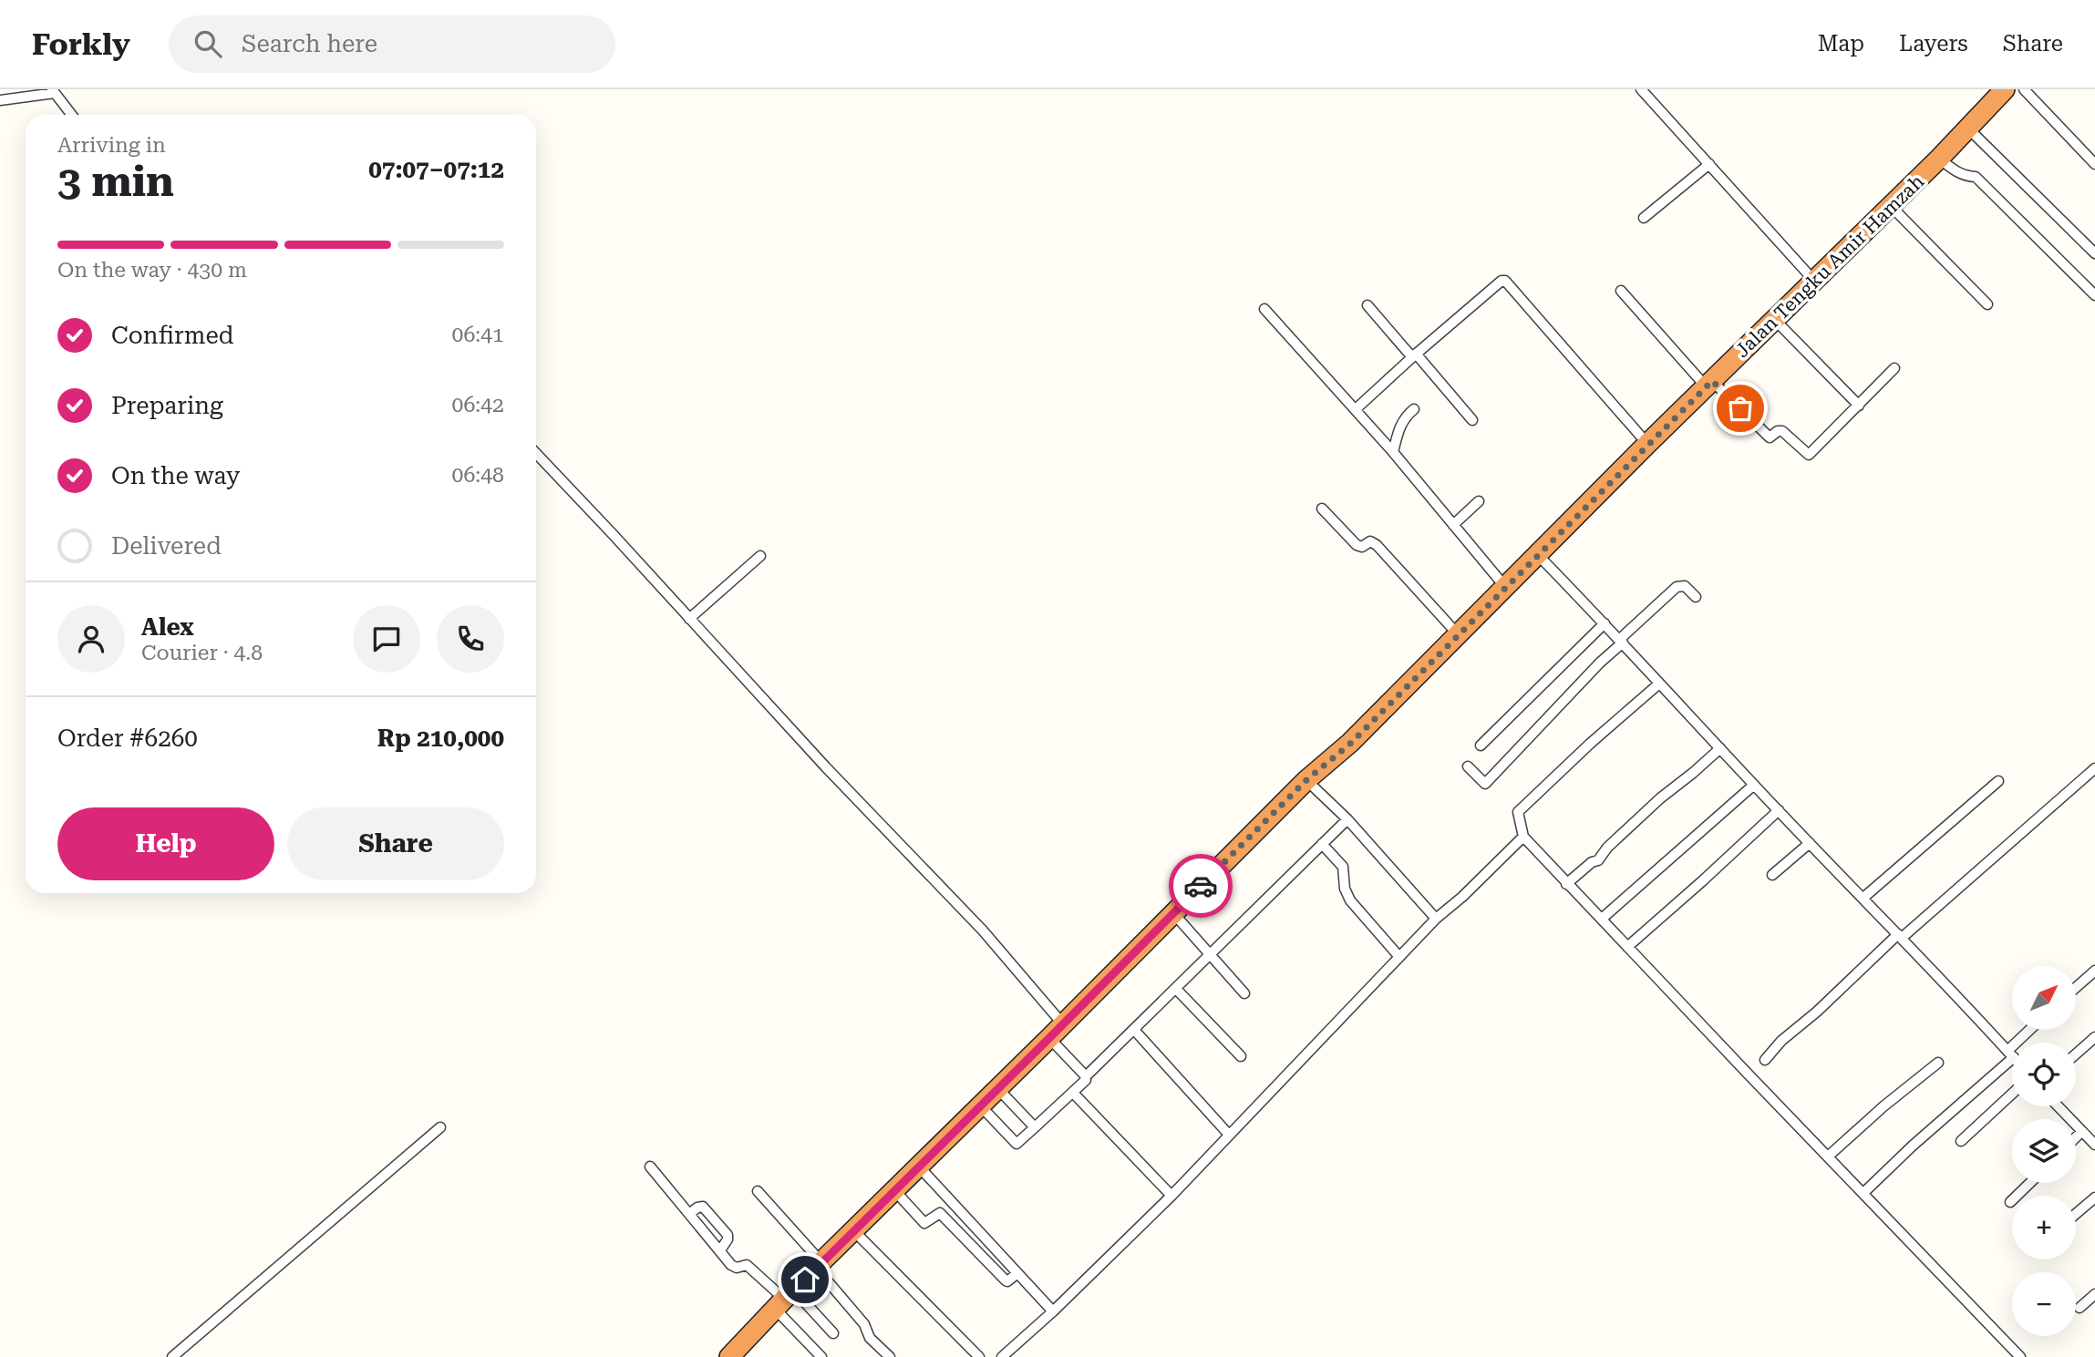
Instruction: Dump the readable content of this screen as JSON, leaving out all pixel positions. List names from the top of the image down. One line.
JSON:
{"streets":{"highway":["Jalan Tengku Amir Hamzah"]},"north":"top right","page":{"header":"Forkly","search":"Search here","nav":["Map","Layers","Share"],"heading":["3 min","Arriving in","07:07–07:12"],"panel":["Alex","Courier · 4.8","Order #6260","Rp 210,000"],"bar":"On the way · 430 m","list":[["Confirmed","06:41"],["Preparing","06:42"],["On the way","06:48"],"Delivered"],"buttons":["Help","Share"],"map_buttons":["+","−"]}}
